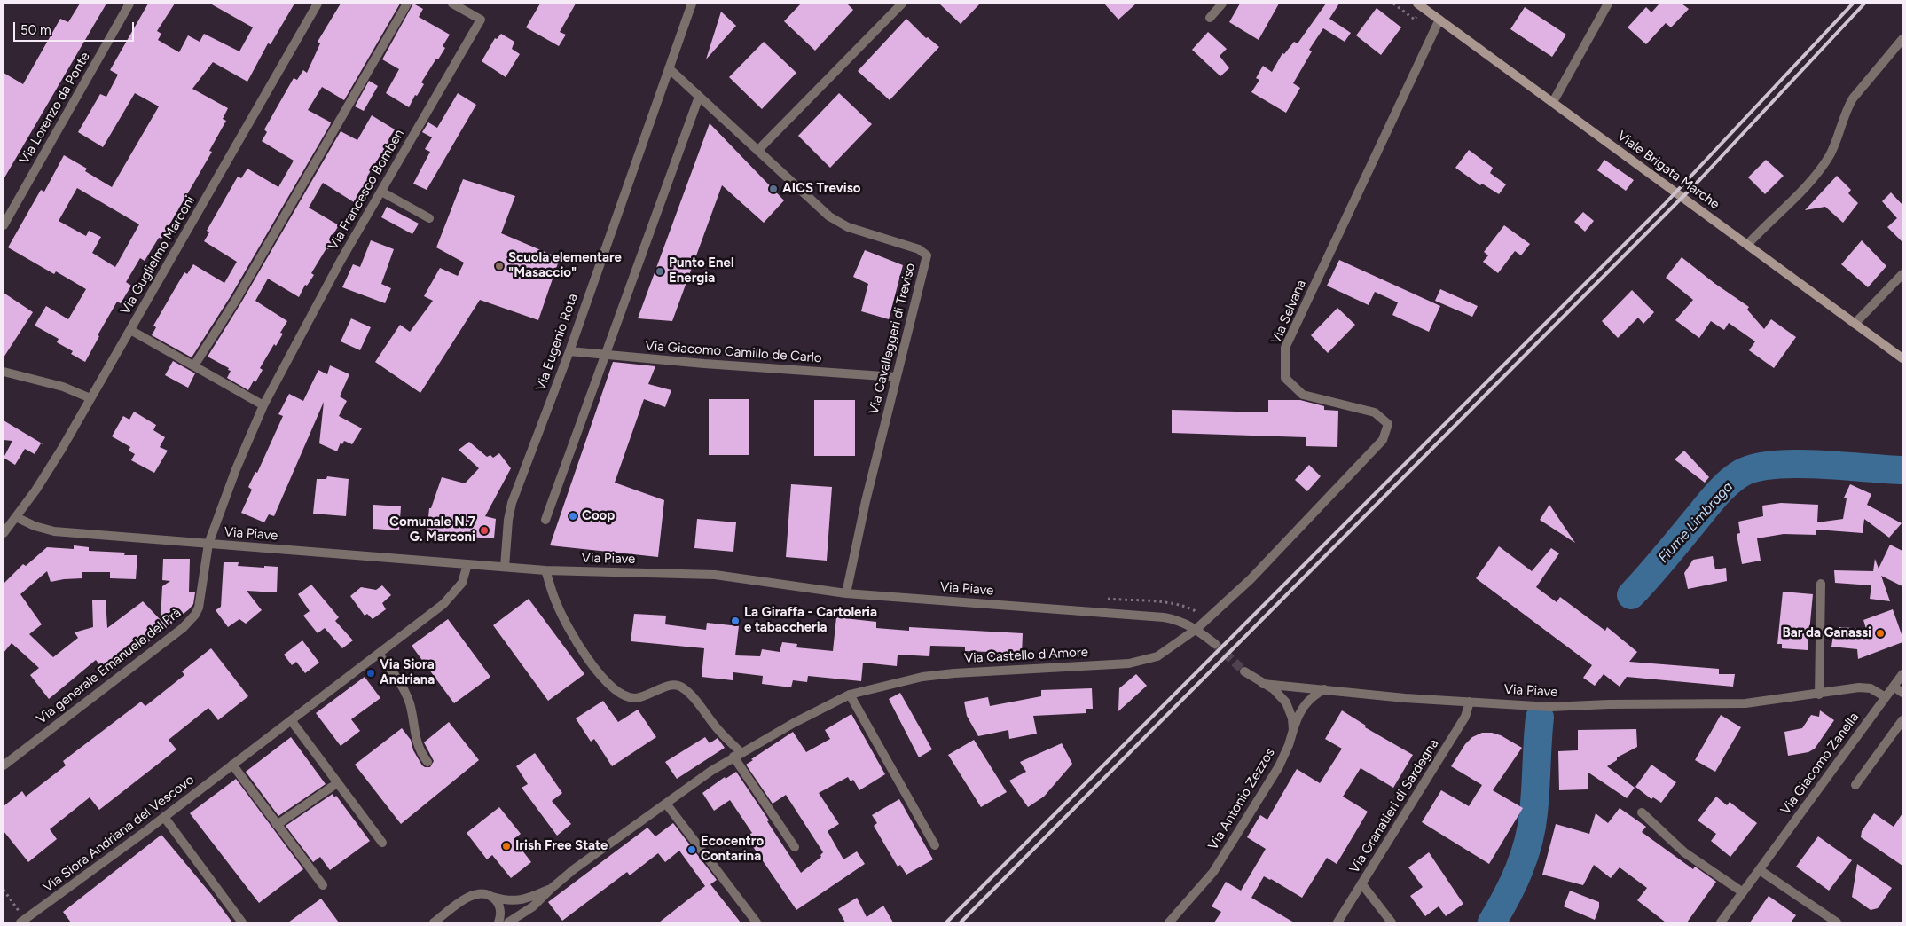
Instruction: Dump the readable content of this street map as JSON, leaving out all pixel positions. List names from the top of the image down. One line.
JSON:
{"streets":{"street":["Via Lorenzo da Ponte","Viale Brigata Marche","Via Francesco Bomben","Via Guglielmo Marconi","Via Selvana","Via Cavalleggeri di Treviso","Via Eugenio Rota","Via Giacomo Camillo de Carlo","Via Piave","Via Castello d'Amore","Via generale Emanuele del Prà","Via Giacomo Zanella","Via Antonio Zezzos","Via Granatieri di Sardegna","Via Siora Andriana del Vescovo"]},"crossings":[["Viale Brigata Marche","Via Selvana"],["Via Francesco Bomben","Via Piave"],["Via Francesco Bomben","Via generale Emanuele del Prà"],["Via Guglielmo Marconi","Via Piave"],["Via Selvana","Via Piave"],["Via Selvana","Via Castello d'Amore"],["Via Cavalleggeri di Treviso","Via Giacomo Camillo de Carlo"],["Via Cavalleggeri di Treviso","Via Piave"],["Via Eugenio Rota","Via Giacomo Camillo de Carlo"],["Via Eugenio Rota","Via Piave"],["Via Piave","Via Castello d'Amore"],["Via Piave","Via generale Emanuele del Prà"],["Via Piave","Via Giacomo Zanella"],["Via Piave","Via Antonio Zezzos"],["Via Piave","Via Granatieri di Sardegna"],["Via Piave","Via Siora Andriana del Vescovo"]],"water":["Fiume Limbraga"],"places":["AICS Treviso","Scuola elementare \"Masaccio\"","Punto Enel Energia","Coop","Comunale N.7 G. Marconi","La Giraffa - Cartoleria e tabaccheria","Bar da Ganassi","Via Siora Andriana","Irish Free State","Ecocentro Contarina"],"scale_bar":"50 m"}
